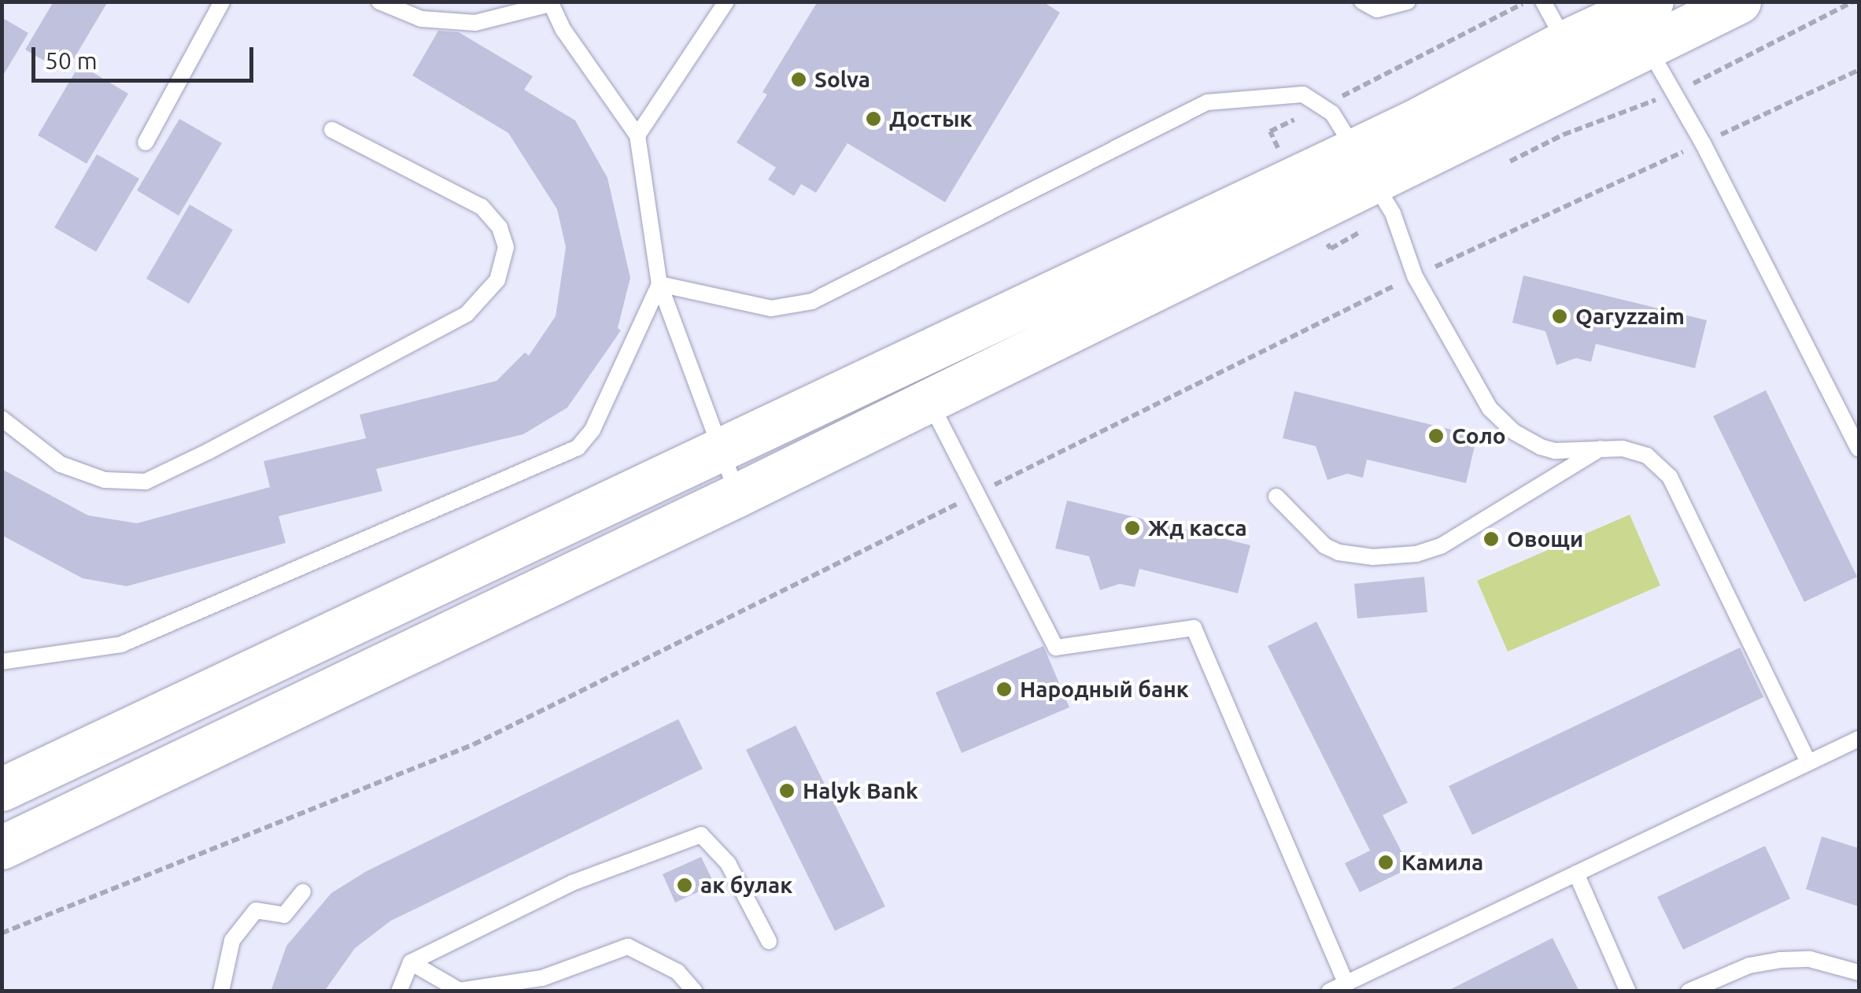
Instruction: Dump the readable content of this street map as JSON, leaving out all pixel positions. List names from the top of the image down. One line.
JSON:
{"places":["Solva","Достык","Qaryzzaim","Соло","Жд касса","Овощи","Народный банк","Halyk Bank","Камила","ак булак"],"scale_bar":"50 m"}
